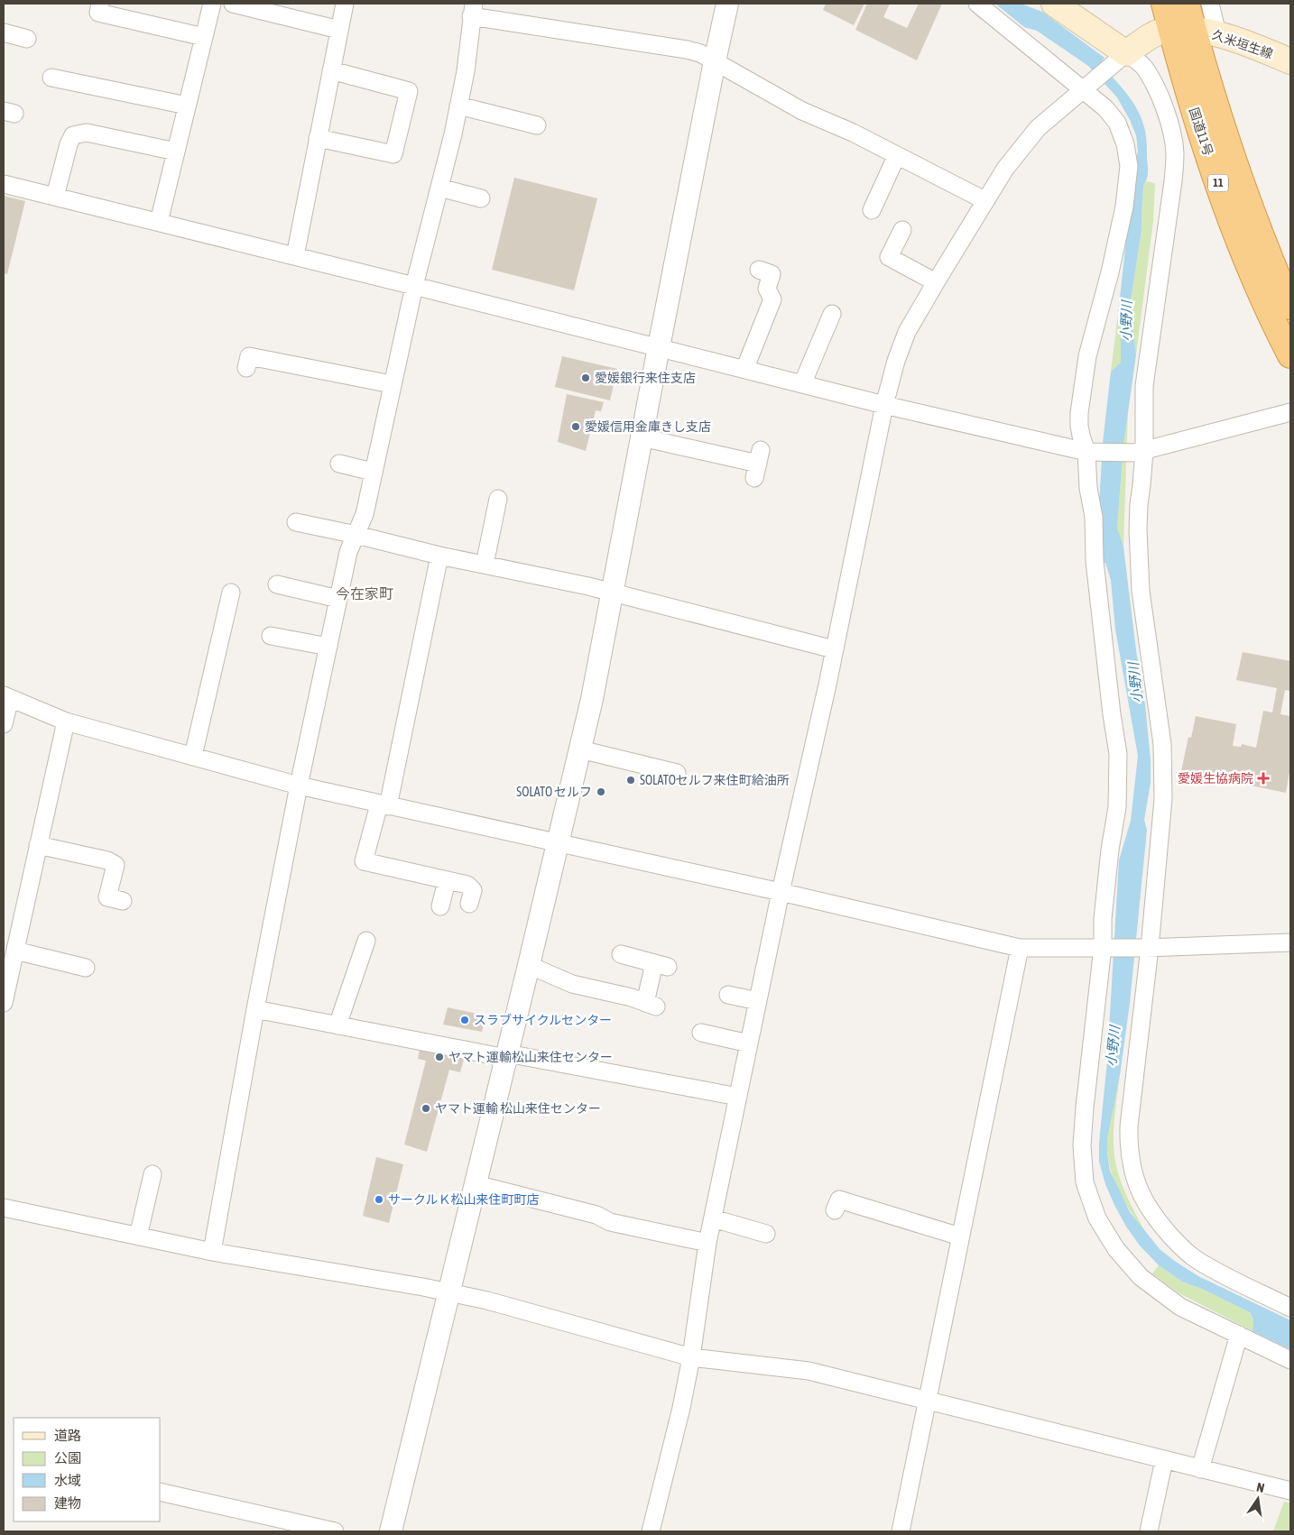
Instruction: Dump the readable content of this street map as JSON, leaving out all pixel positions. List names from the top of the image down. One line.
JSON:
{"streets":{"highway":["国道11号","11"],"main road":["久米垣生線"]},"crossings":[["久米垣生線","国道11号"]],"districts":["今在家町"],"water":["小野川"],"places":{"other":["愛媛銀行来住支店","愛媛信用金庫きし支店","SOLATOセルフ来住町給油所","SOLATO セルフ","スラブサイクルセンター","ヤマト運輸松山来住センター","ヤマト運輸 松山来住センター","サークルＫ松山来住町町店"],"health":["愛媛生協病院"]},"legend":["道路","公園","水域","建物"],"north":"top"}
